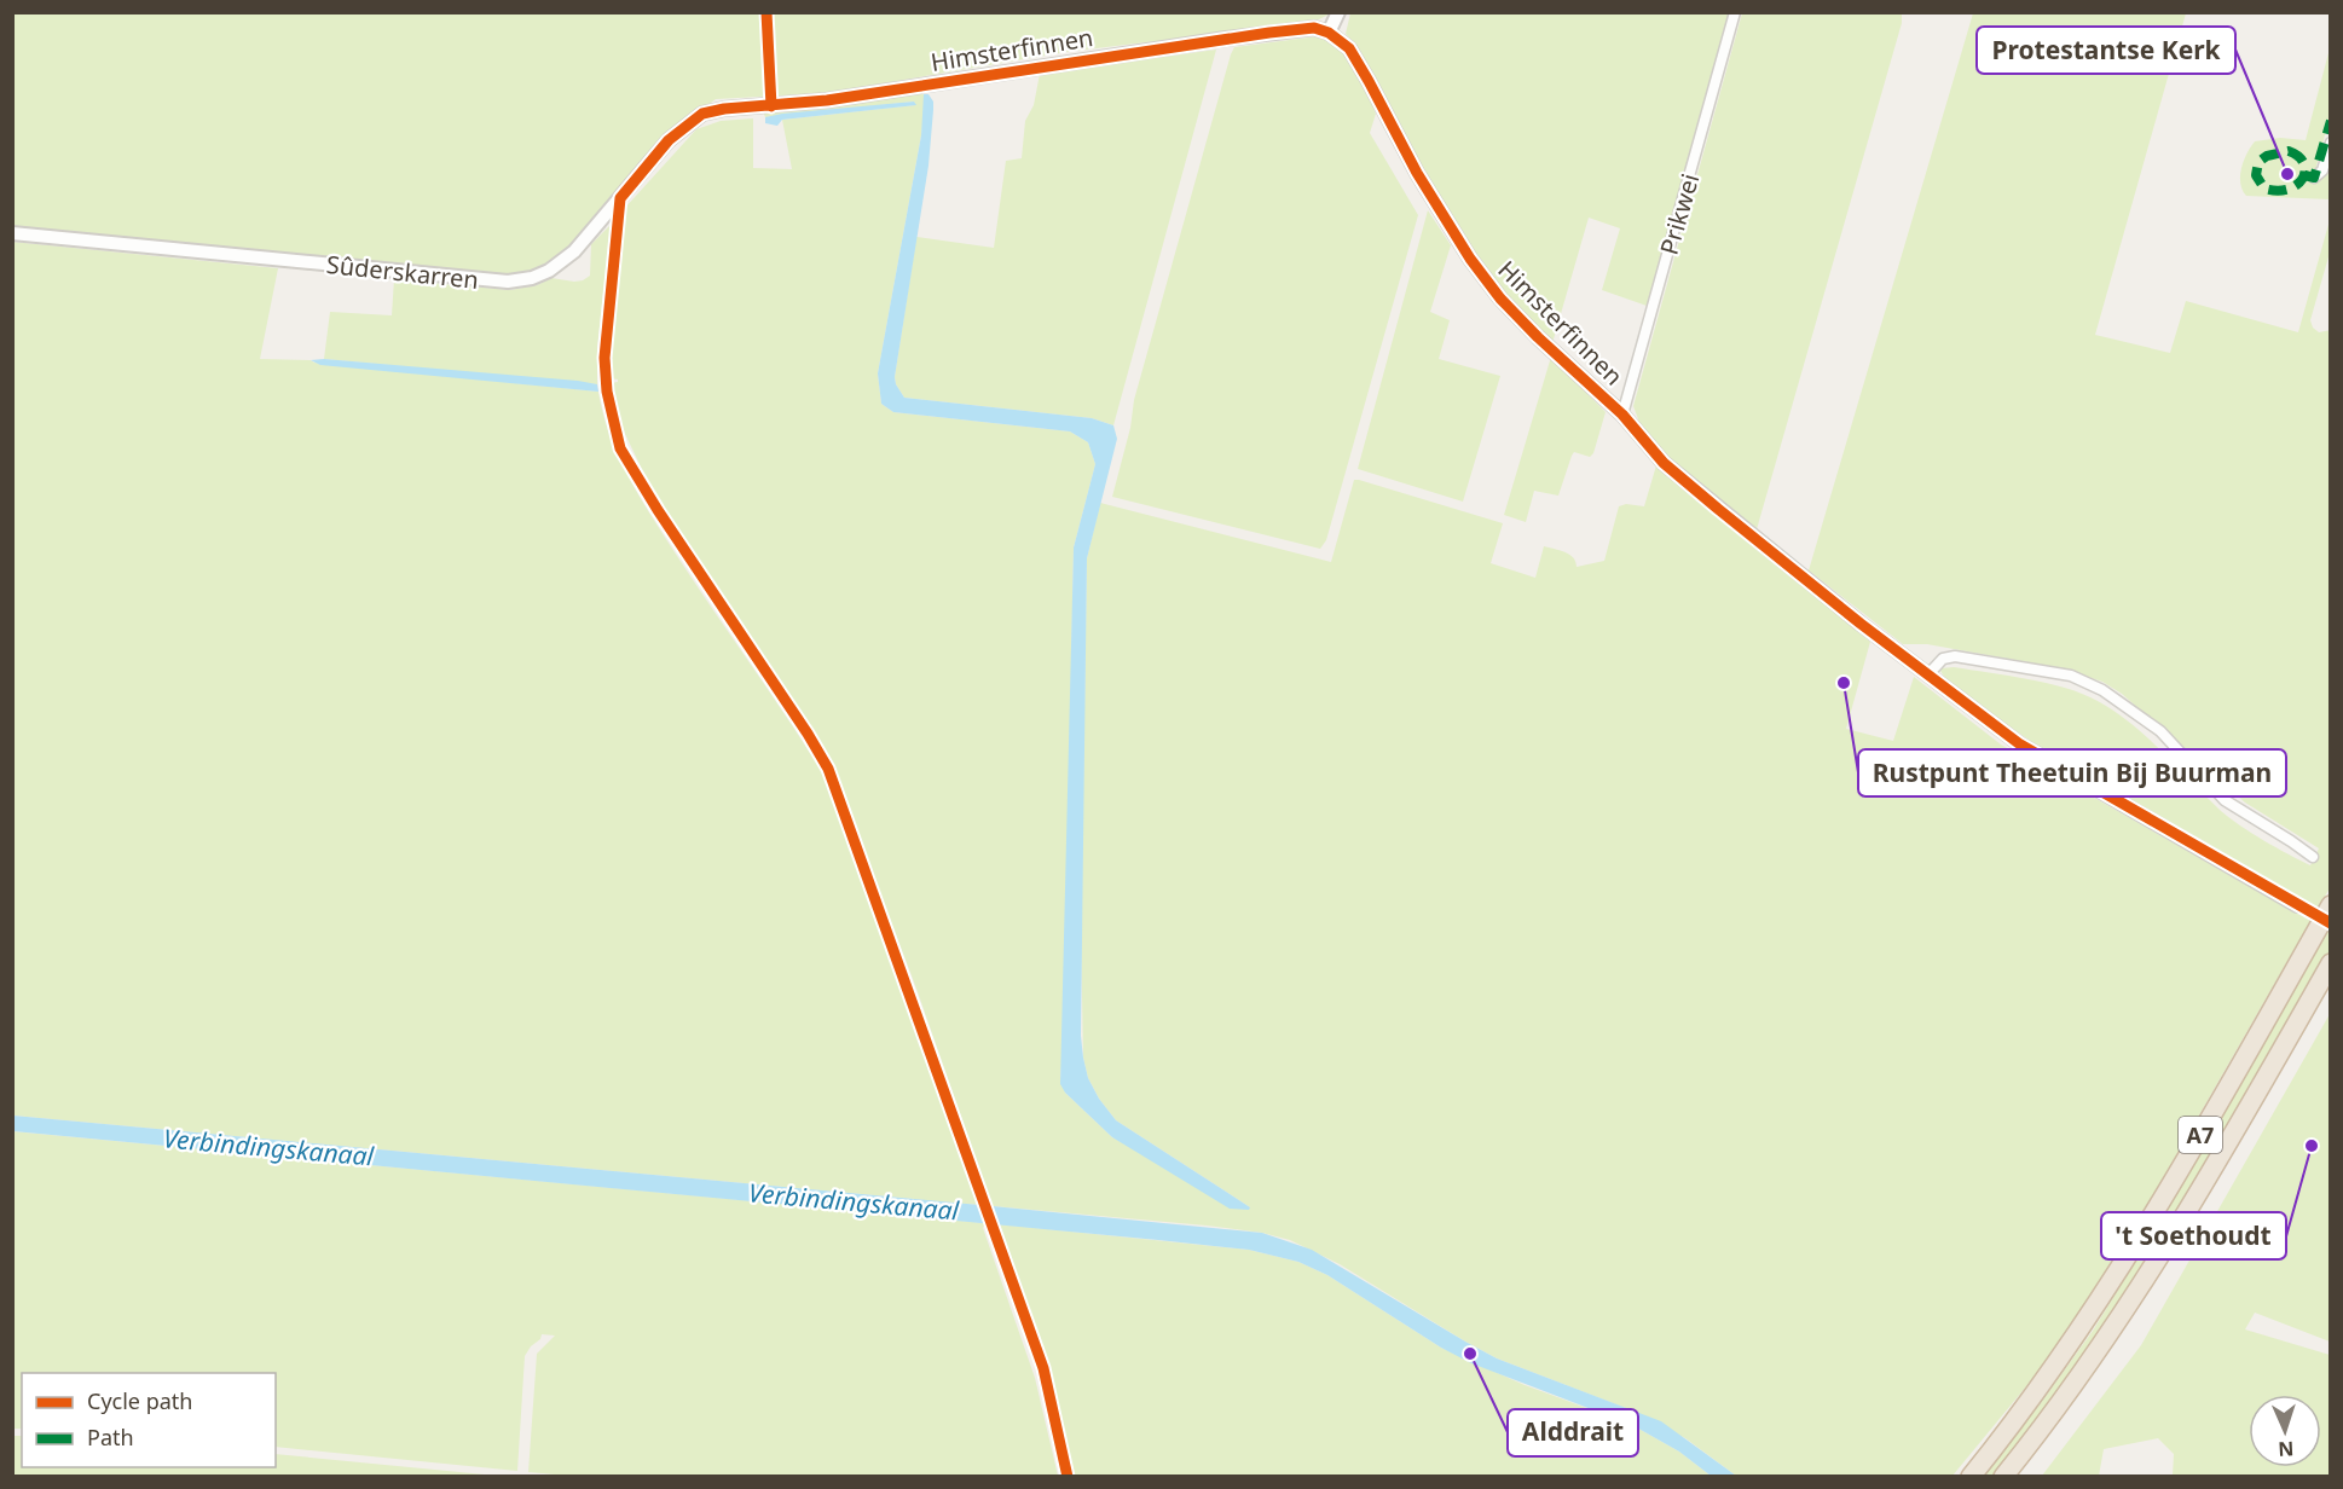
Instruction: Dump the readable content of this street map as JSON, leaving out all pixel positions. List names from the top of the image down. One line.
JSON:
{"streets":{"highway":["A7"],"street":["Himsterfinnen","Prikwei","Sûderskarren"]},"crossings":[["Himsterfinnen","Prikwei"],["Himsterfinnen","Sûderskarren"]],"water":["Verbindingskanaal"],"places":["Protestantse Kerk","Rustpunt Theetuin Bij Buurman","'t Soethoudt","Alddrait"],"legend":["Cycle path","Path"],"north":"bottom"}
